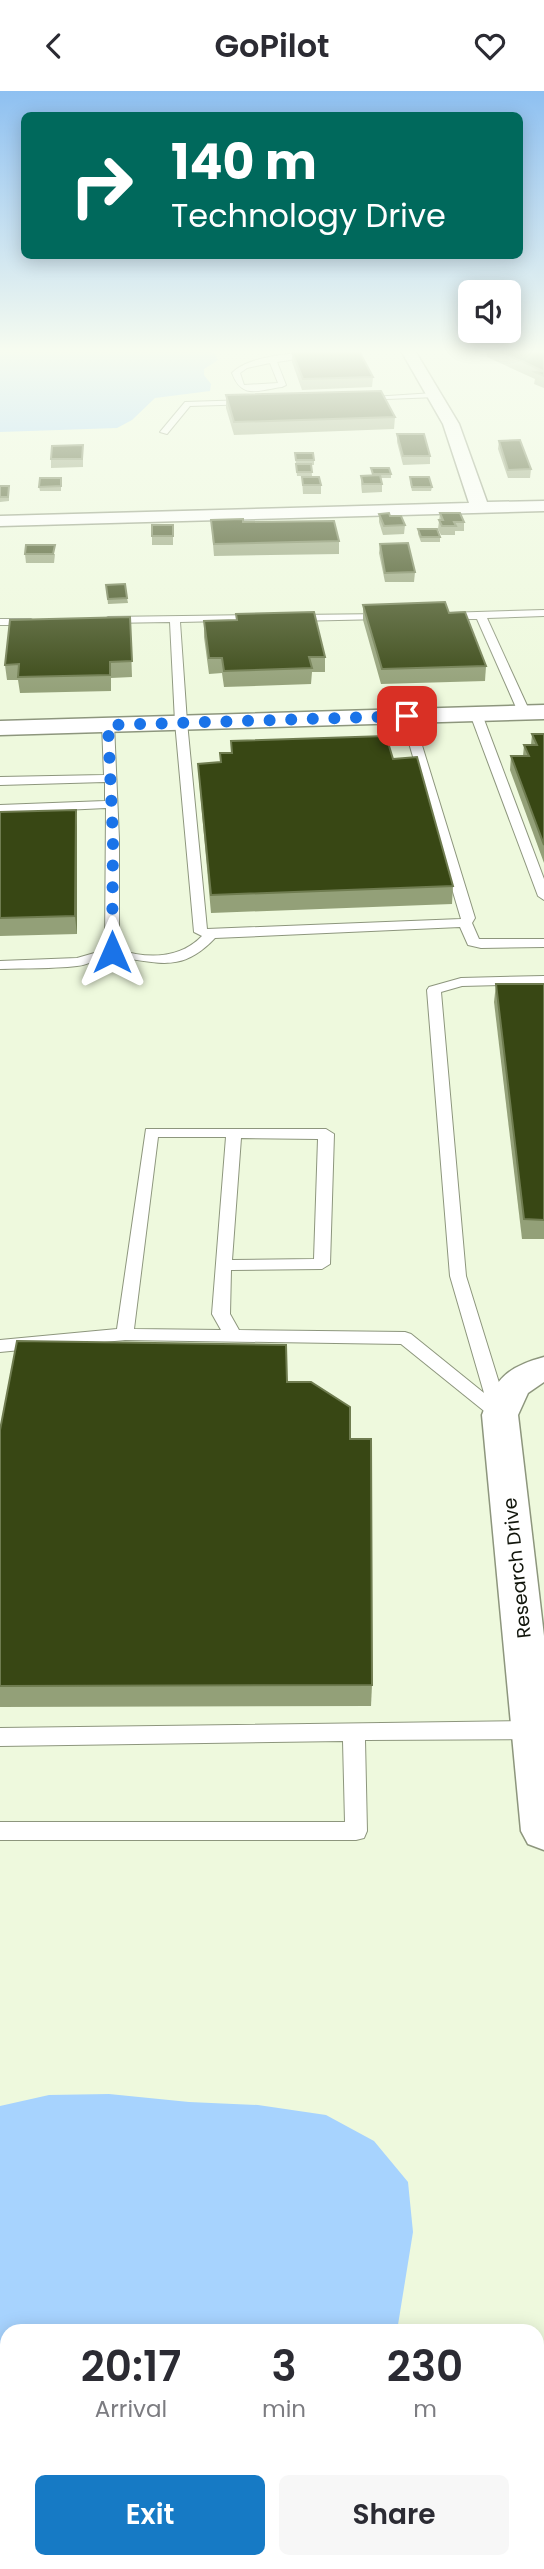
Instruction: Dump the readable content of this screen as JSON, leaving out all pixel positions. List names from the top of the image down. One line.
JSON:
{"streets":{"street":["Research Drive"]},"page":{"header":"GoPilot","turn":["140 m","Technology Drive"],"eta":["20:17","Arrival","3","min","230","m"],"buttons":["Exit","Share"]}}
